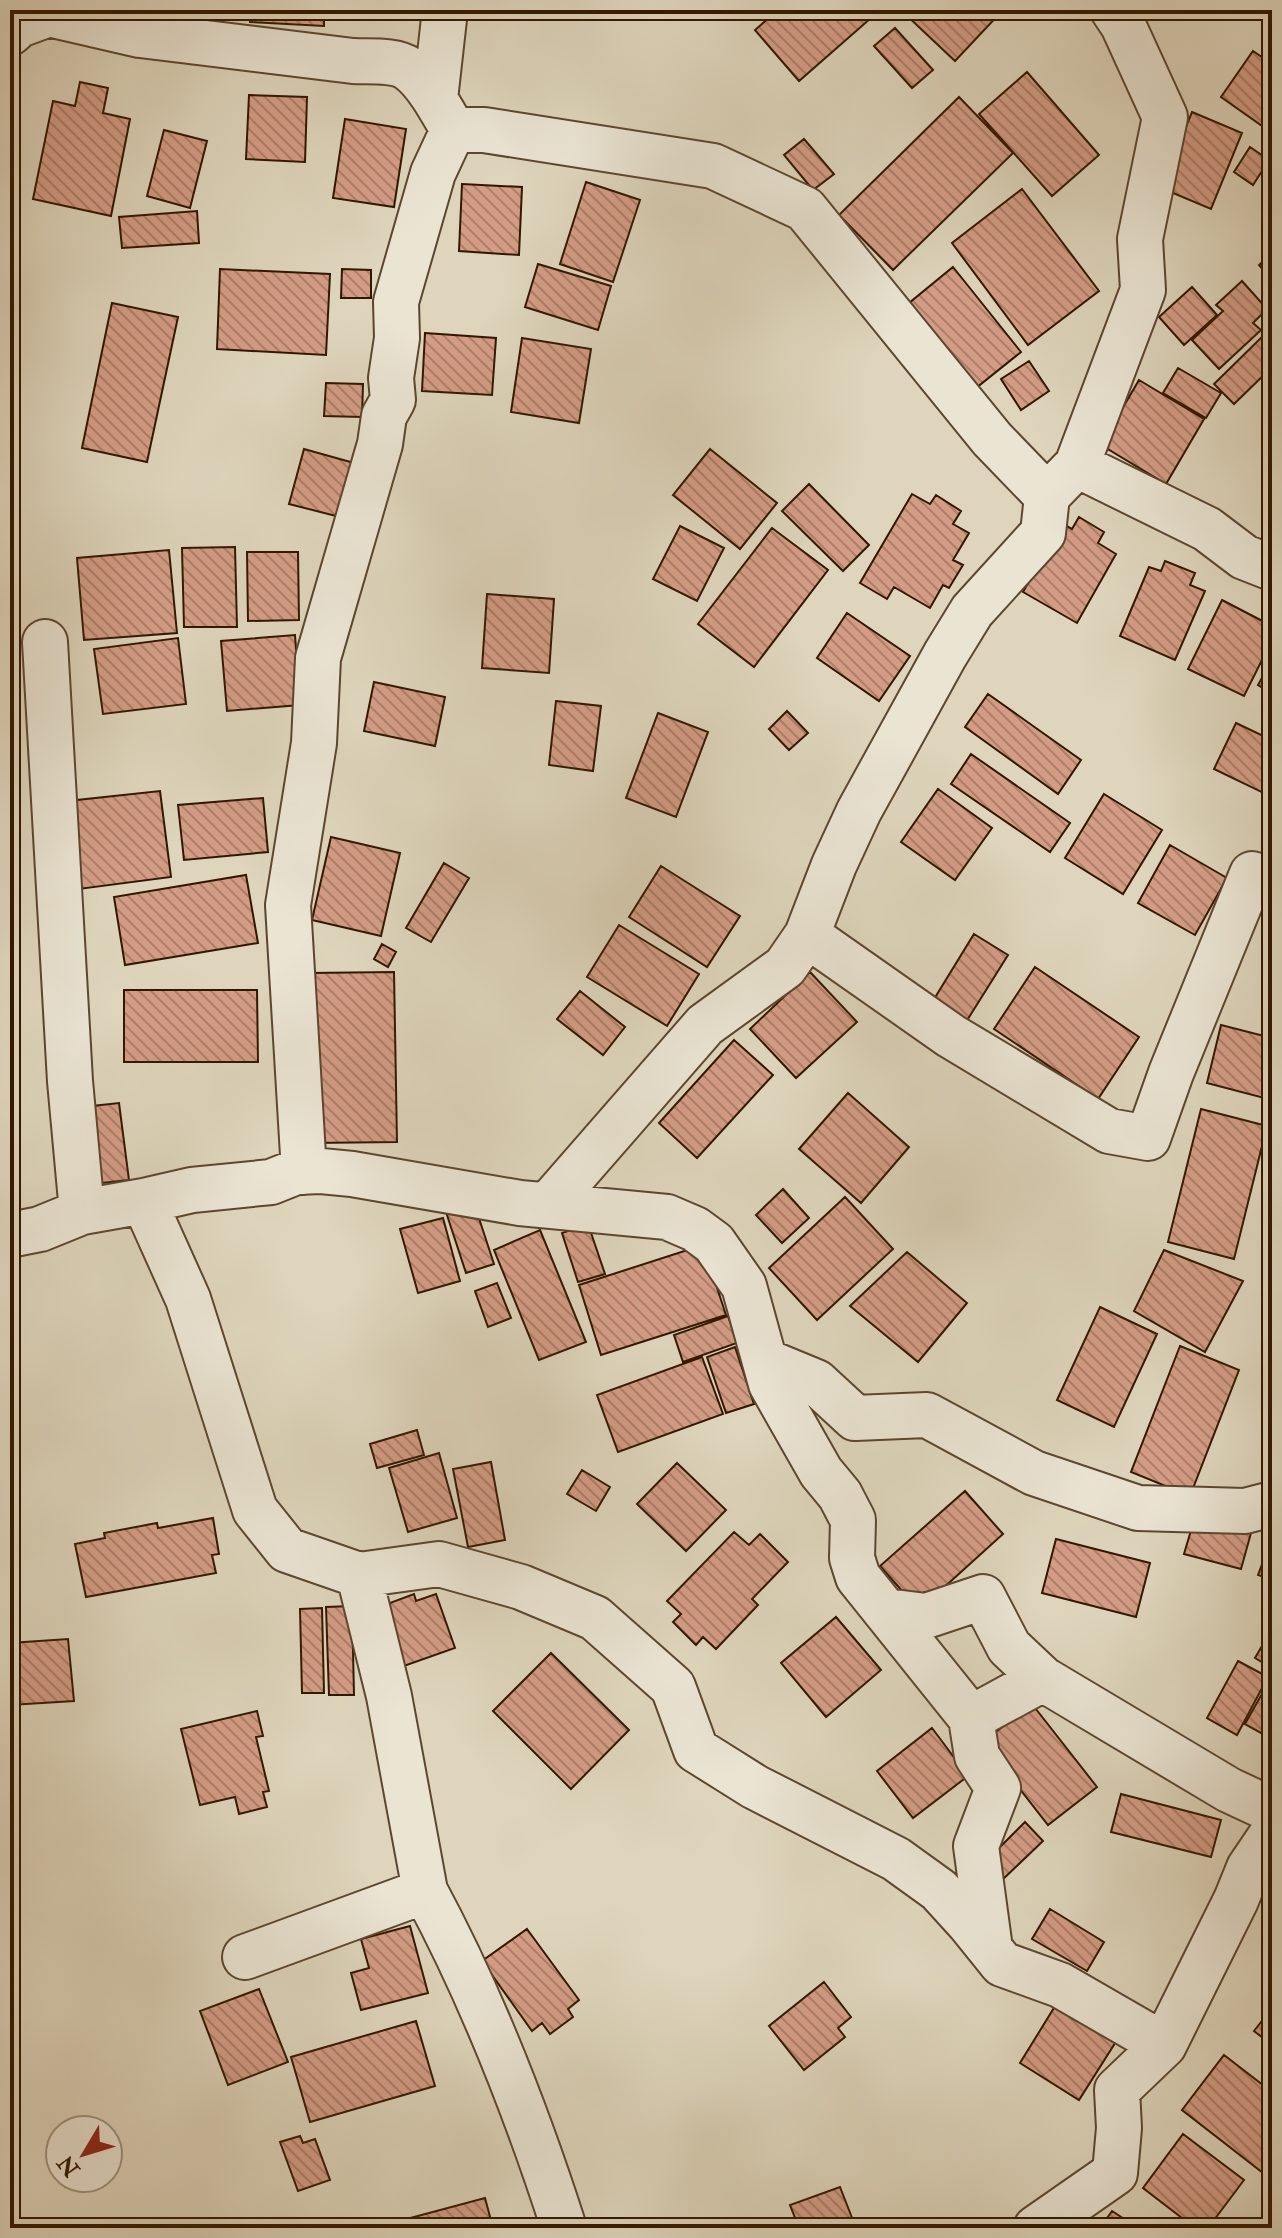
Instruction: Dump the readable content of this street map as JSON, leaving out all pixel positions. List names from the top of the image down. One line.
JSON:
{"north":"bottom left"}
